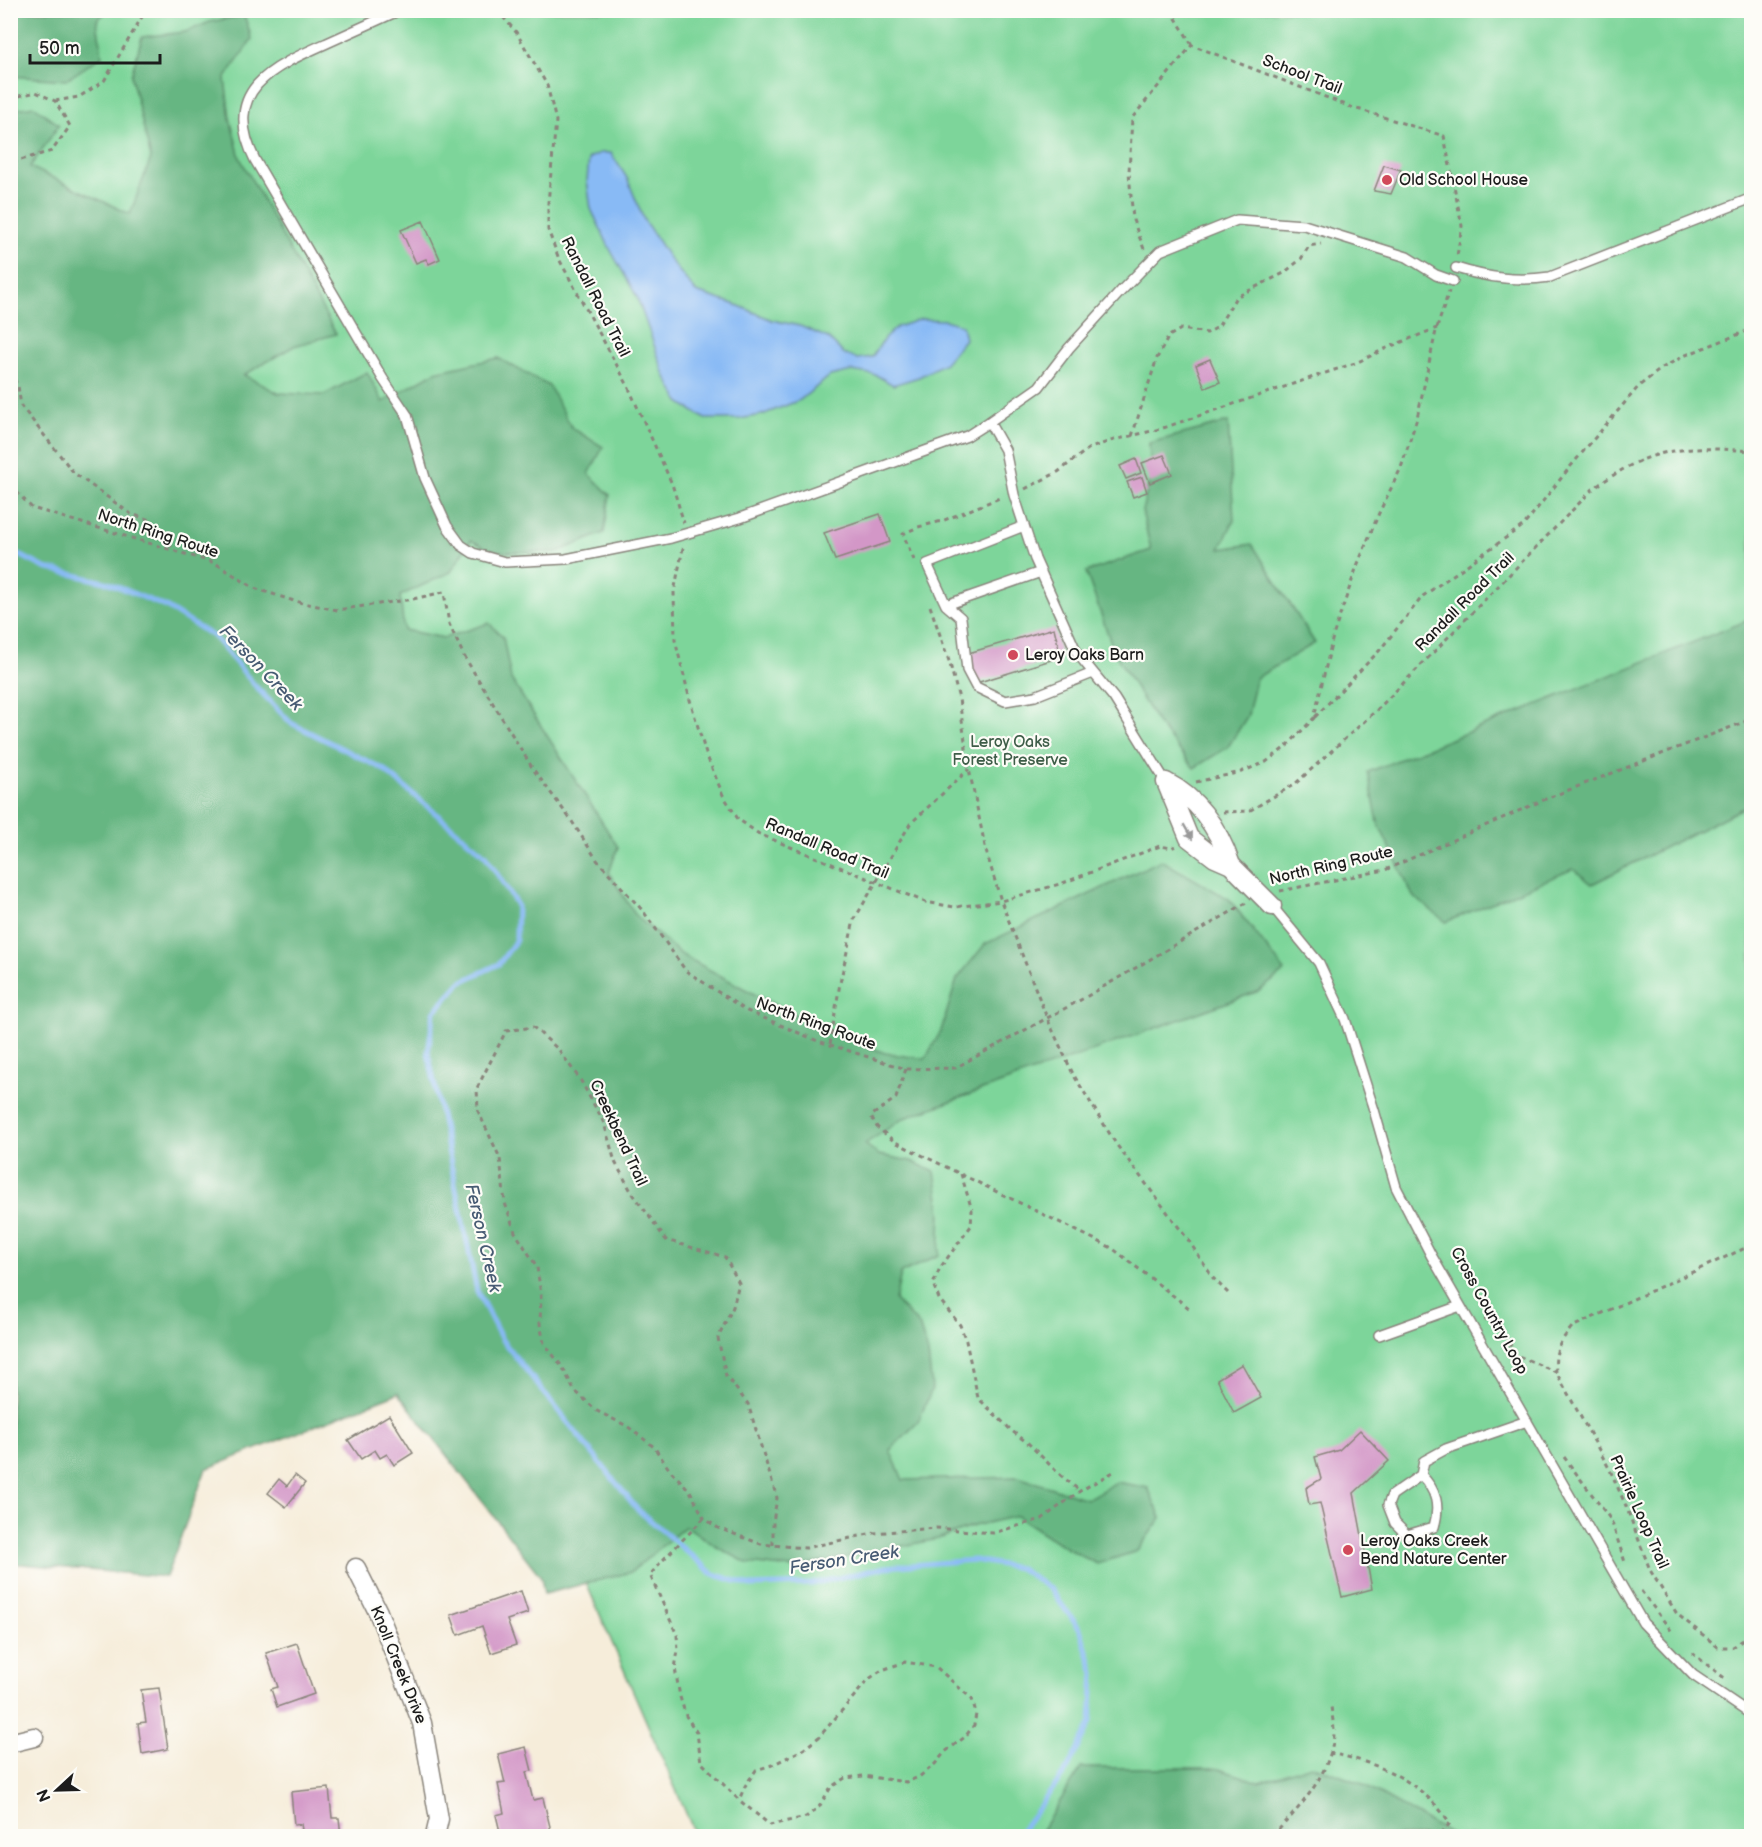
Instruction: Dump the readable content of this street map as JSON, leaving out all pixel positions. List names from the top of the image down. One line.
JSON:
{"streets":{"street":["Knoll Creek Drive"],"path":["School Trail","Randall Road Trail","North Ring Route","Creekbend Trail","Prairie Loop Trail"]},"water":["Ferson Creek"],"parks":["Leroy Oaks Forest Preserve"],"places":["Old School House","Leroy Oaks Barn","Leroy Oaks Creek Bend Nature Center"],"scale_bar":"50 m","north":"left"}
